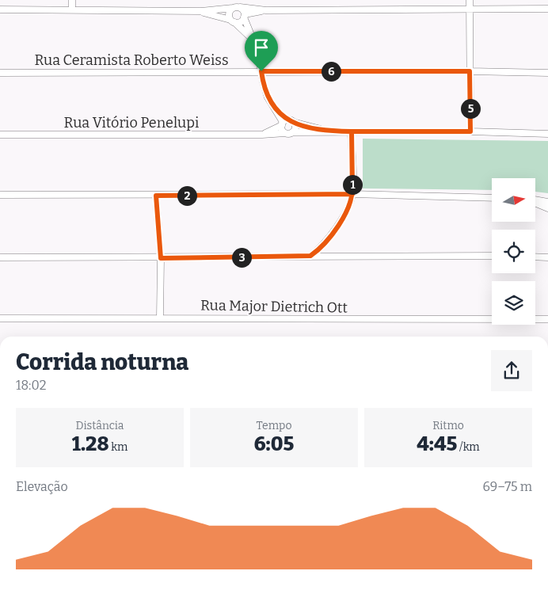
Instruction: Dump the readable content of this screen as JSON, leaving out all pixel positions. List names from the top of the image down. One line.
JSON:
{"streets":{"street":["Rua Ceramista Roberto Weiss","Rua Vitório Penelupi","Rua Major Dietrich Ott"]},"north":"right","page":{"pins":["6","5","1","2","3"],"heading":["Corrida noturna","18:02"],"stats":[["Distância","1.28 km"],["Tempo","6:05"],["Ritmo","4:45 /km"]],"chart":["Elevação","69–75 m"]}}
